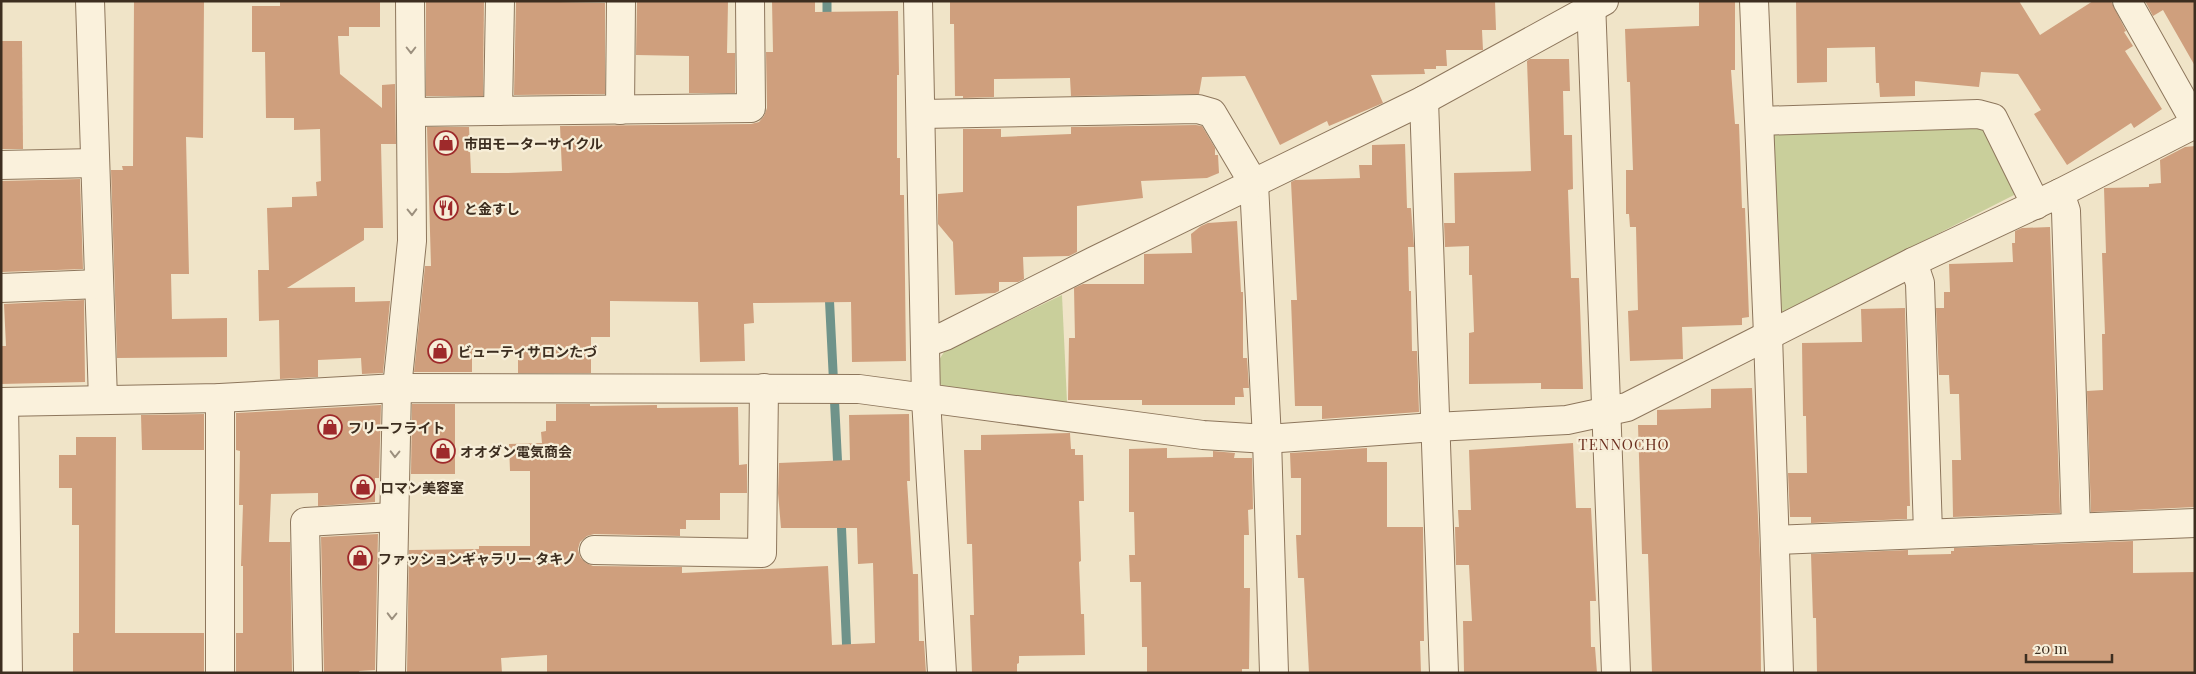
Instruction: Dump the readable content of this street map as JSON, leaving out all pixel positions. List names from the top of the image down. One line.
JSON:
{"districts":["TENNOCHO"],"places":{"shop":["市田モーターサイクル","ビューティサロンたづ","フリーフライト","オオダン電気商会","ロマン美容室","ファッションギャラリー タキノ"],"restaurant":["と金すし"]},"scale_bar":"20 m"}
